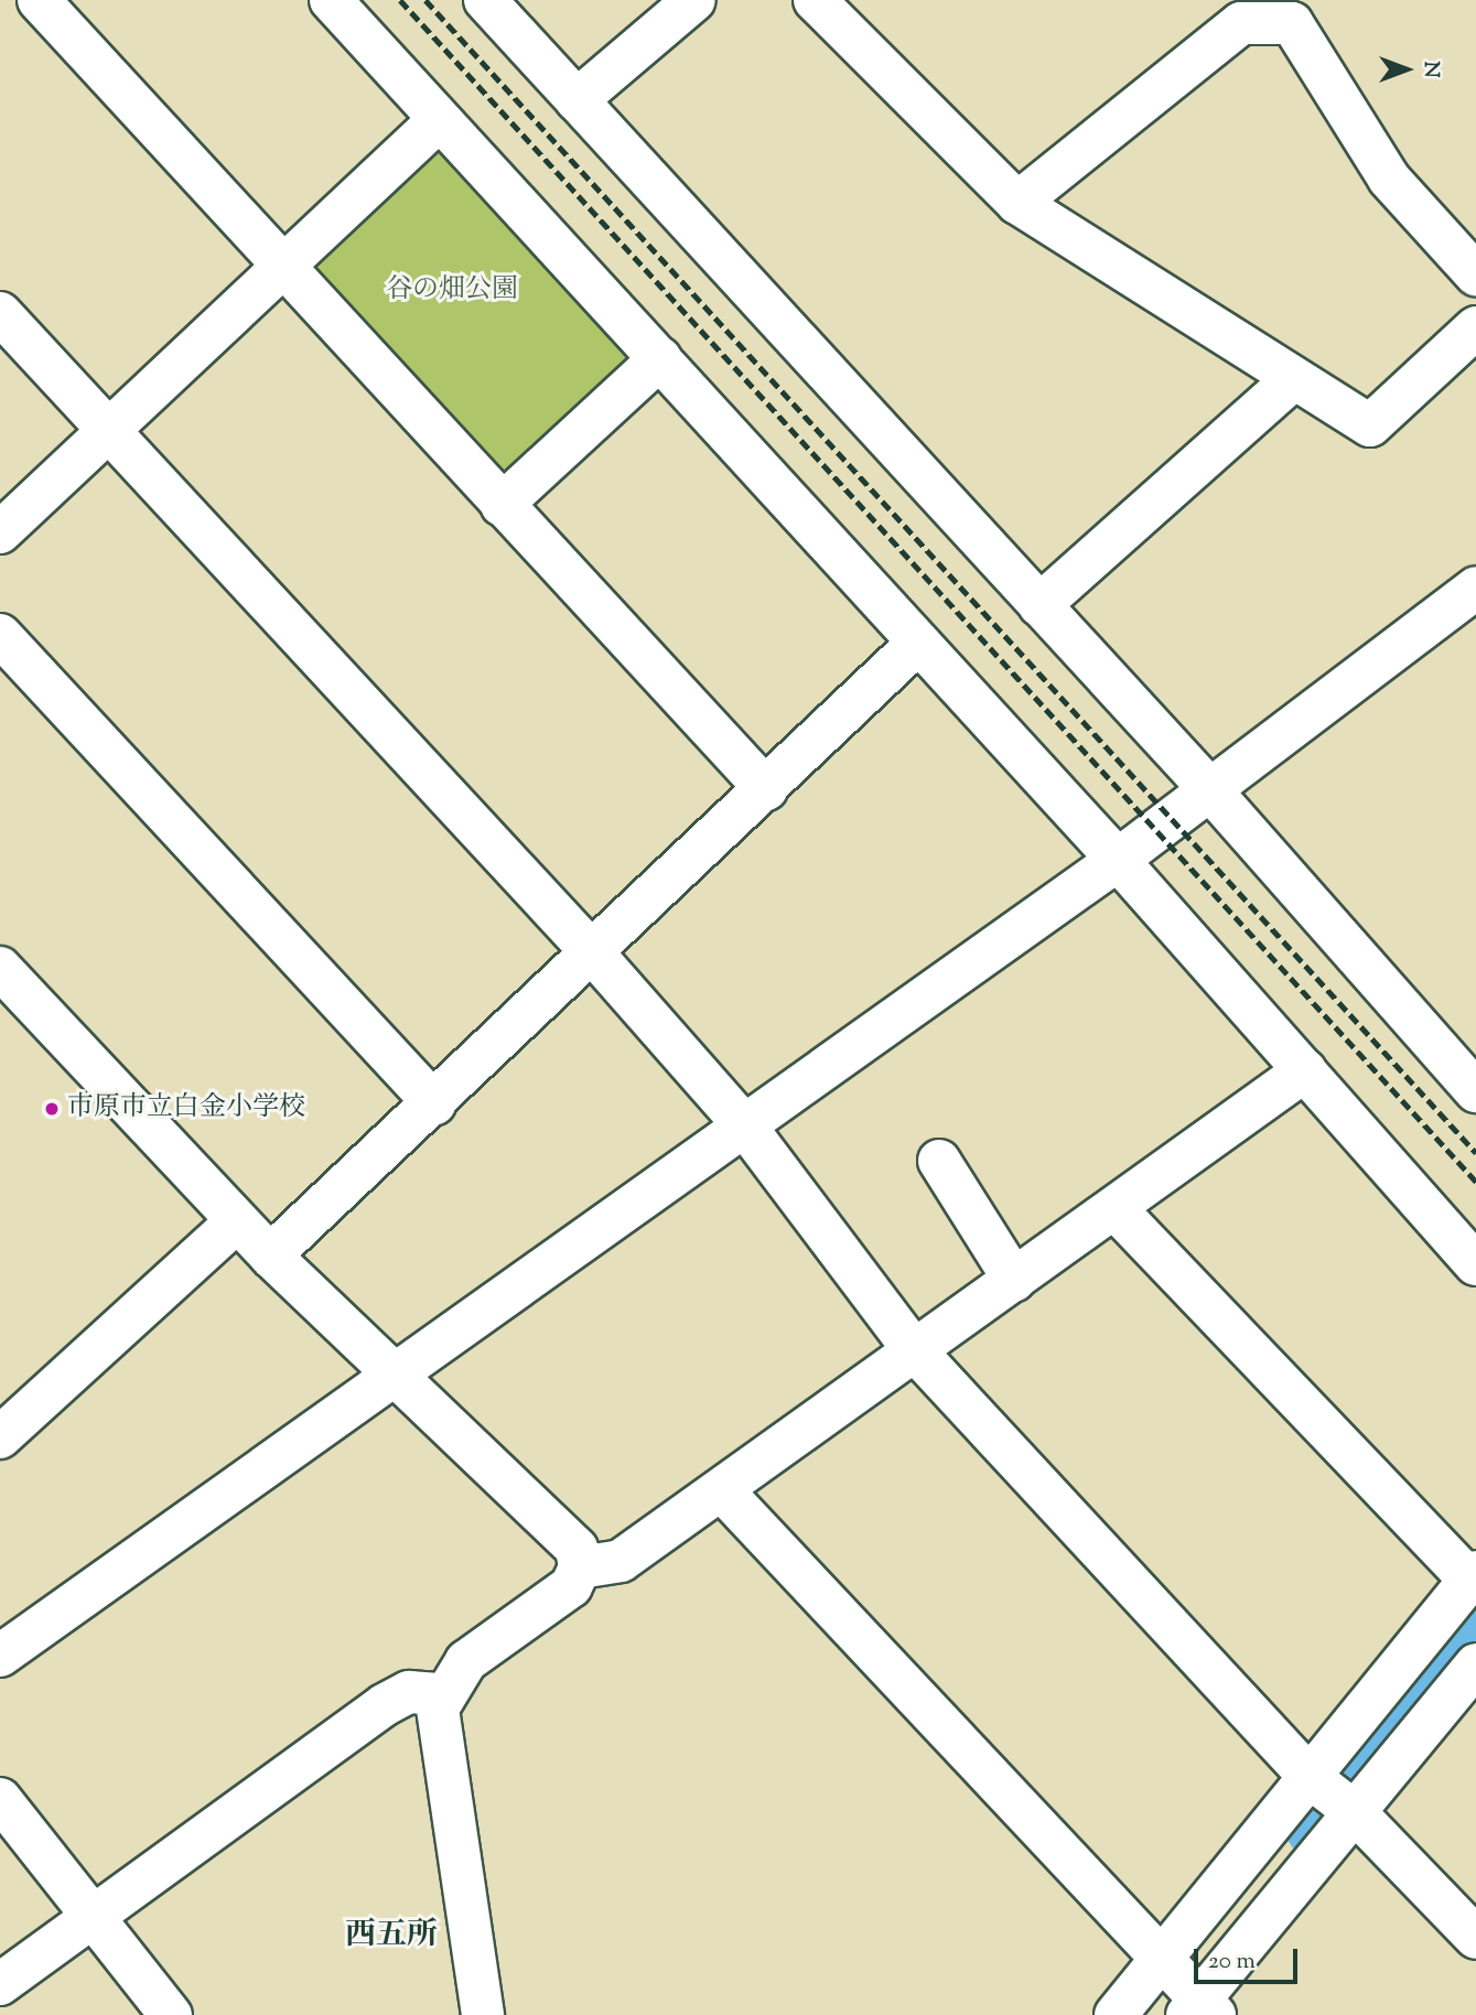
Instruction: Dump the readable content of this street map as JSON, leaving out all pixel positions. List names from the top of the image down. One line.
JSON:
{"districts":["西五所"],"parks":["谷の畑公園"],"places":["市原市立白金小学校"],"scale_bar":"20 m","north":"right"}
